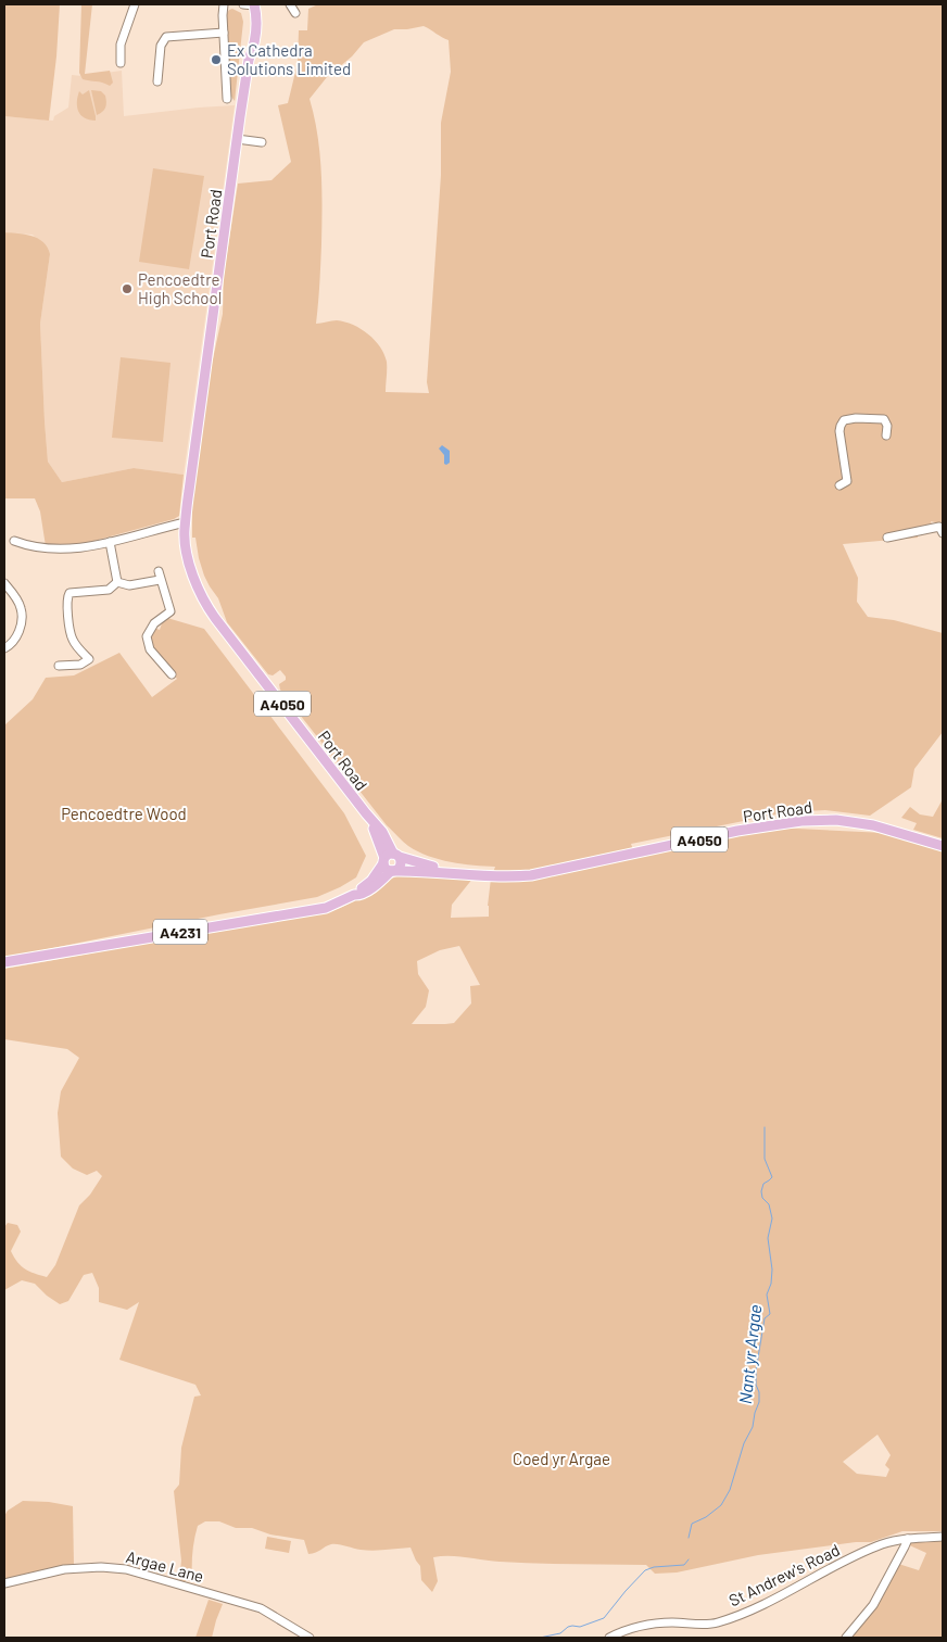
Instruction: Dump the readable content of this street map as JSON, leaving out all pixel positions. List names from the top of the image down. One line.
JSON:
{"streets":{"main road":["Port Road","A4050","A4231"],"street":["Argae Lane","St Andrew's Road"]},"crossings":[["Port Road","A4050"],["Port Road","A4231"],["A4050","A4231"]],"water":["Nant yr Argae"],"parks":["Pencoedtre Wood","Coed yr Argae"],"places":["Ex Cathedra Solutions Limited","Pencoedtre High School"]}
